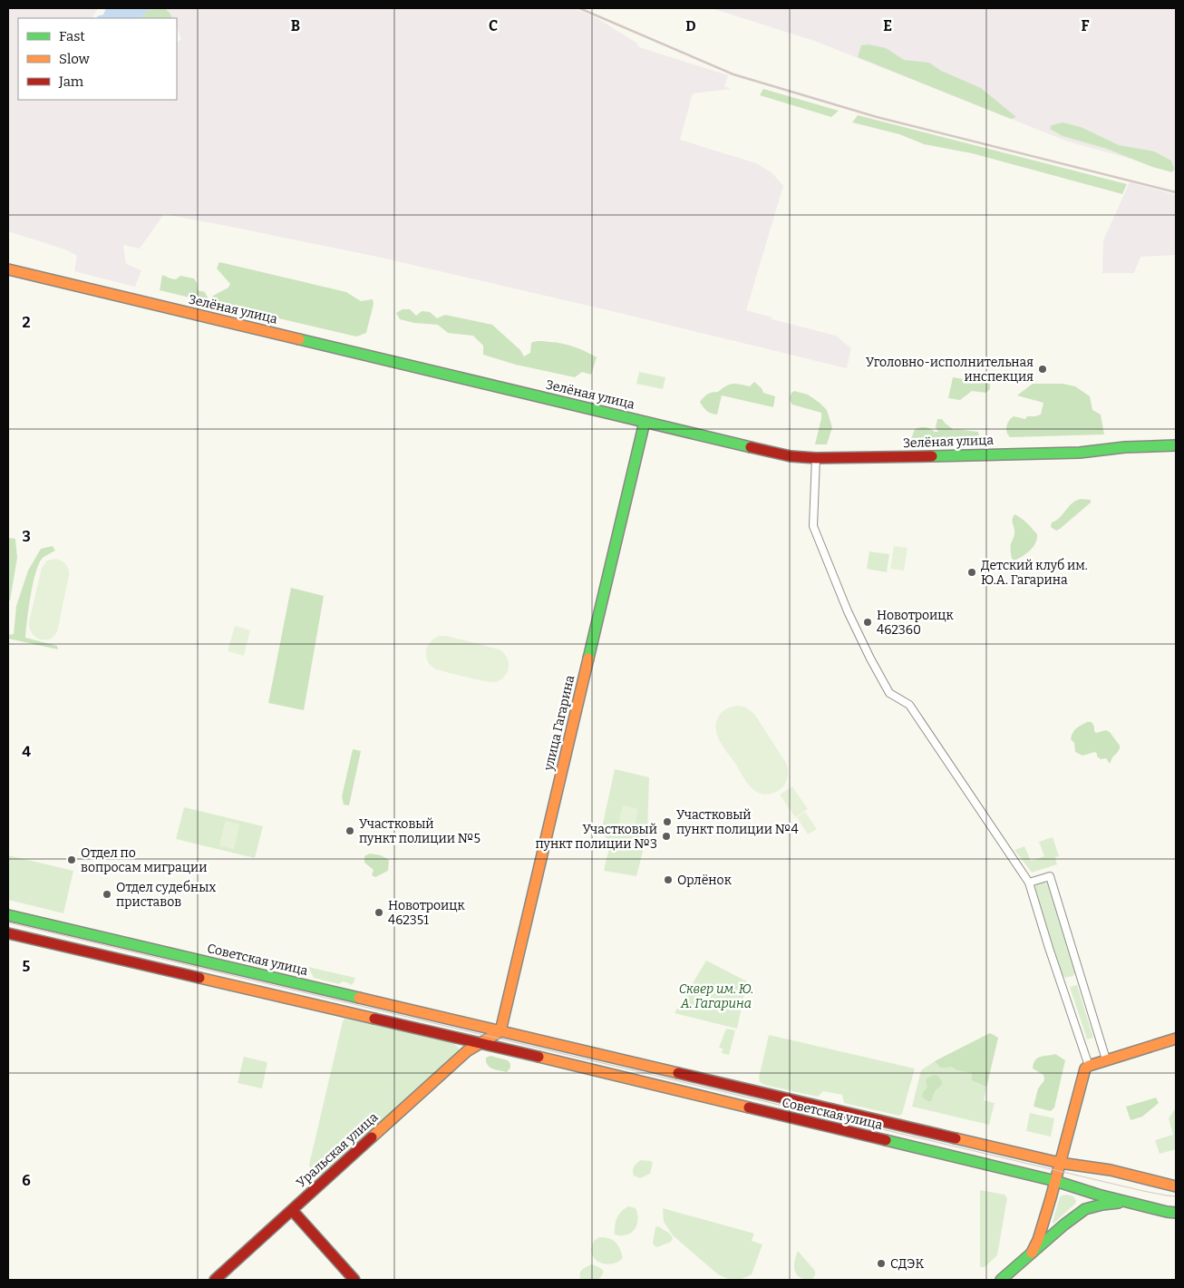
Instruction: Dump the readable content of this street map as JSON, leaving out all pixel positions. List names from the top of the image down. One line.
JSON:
{"streets":{"main road":["Зелёная улица","улица Гагарина","Советская улица","Уральская улица"]},"crossings":[["Зелёная улица","улица Гагарина"],["улица Гагарина","Советская улица"],["Советская улица","Уральская улица"]],"parks":["Сквер им. Ю. А. Гагарина"],"places":["Уголовно-исполнительная инспекция","Детский клуб им. Ю.А. Гагарина","Новотроицк 462360","Участковый пункт полиции №4","Участковый пункт полиции №5","Участковый пункт полиции №3","Отдел по вопросам миграции","Орлёнок","Отдел судебных приставов","Новотроицк 462351","СДЭК"],"legend":["Fast","Slow","Jam"],"grid":{"columns":["B","C","D","E","F"],"rows":["2","3","4","5","6"]}}
